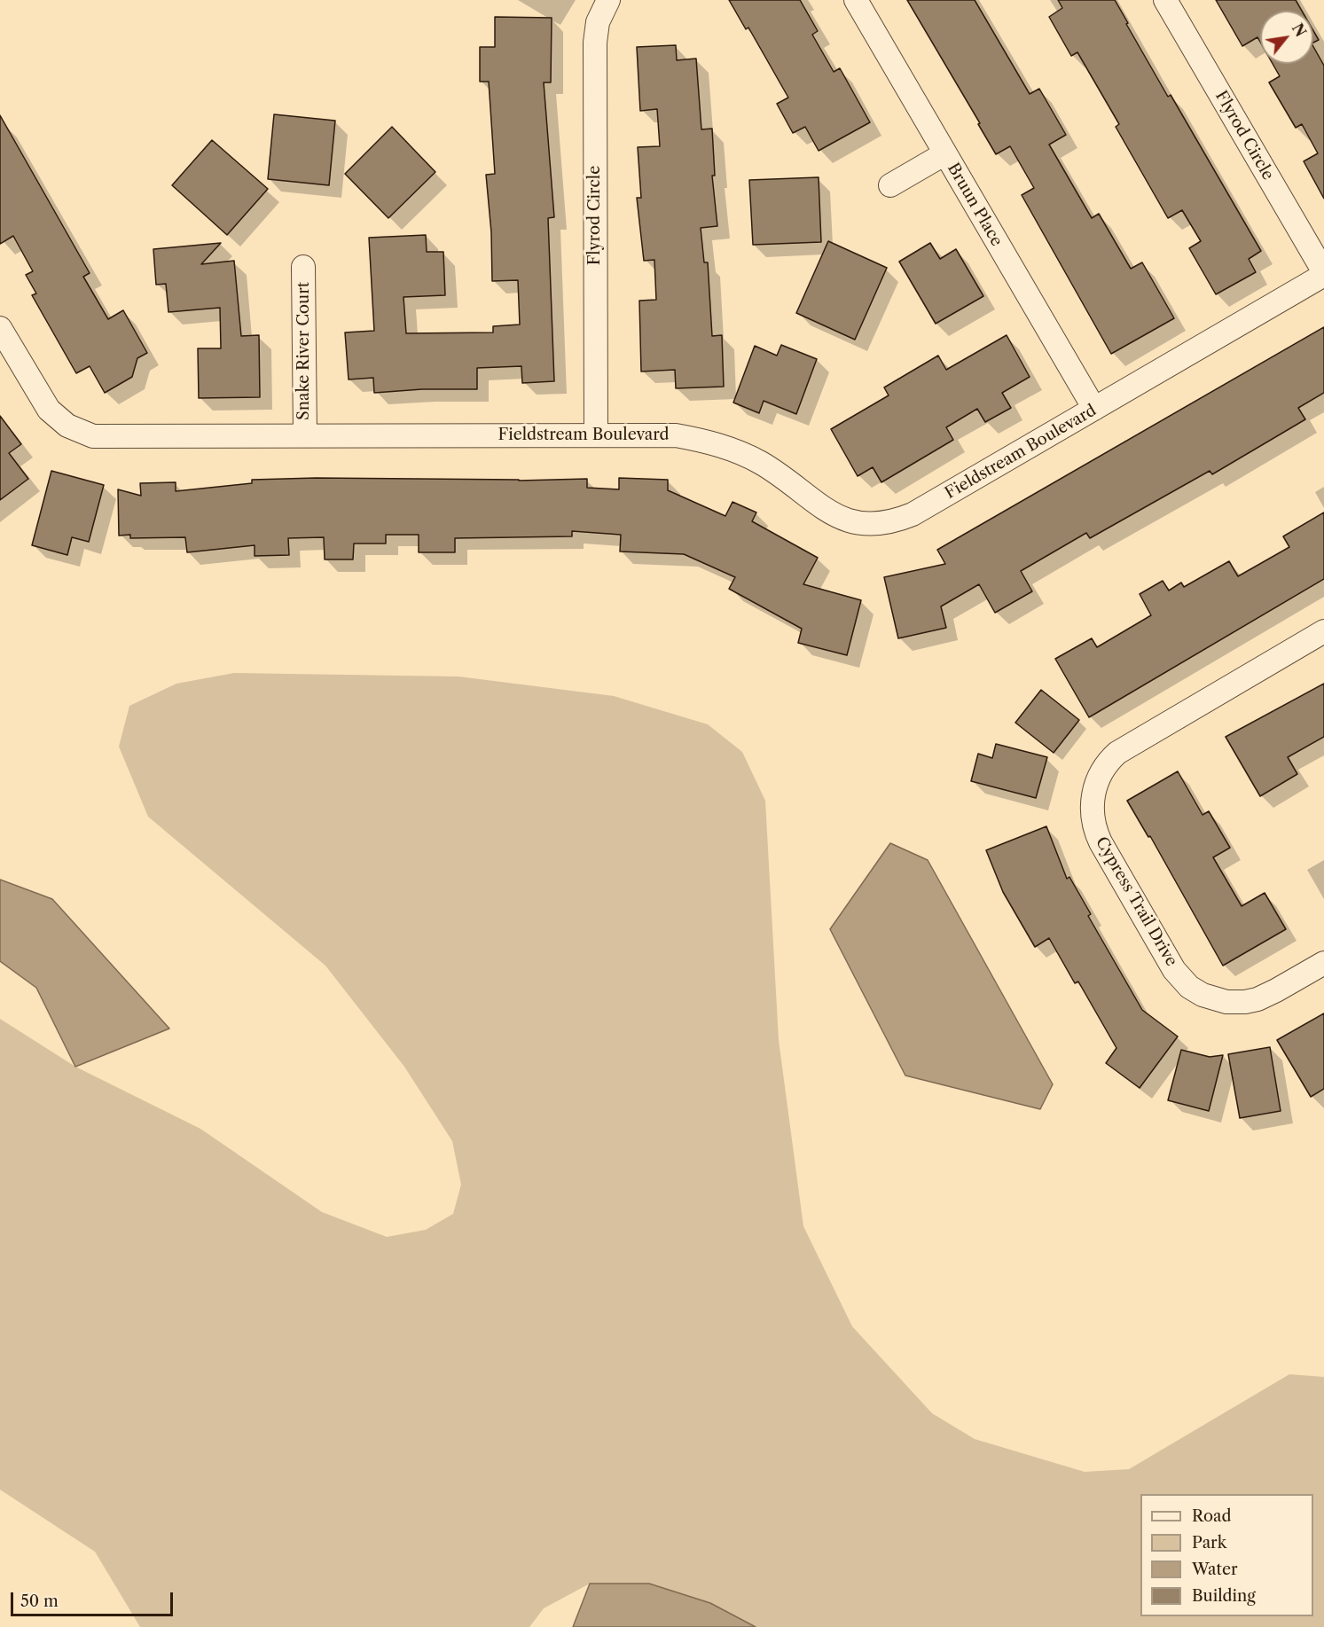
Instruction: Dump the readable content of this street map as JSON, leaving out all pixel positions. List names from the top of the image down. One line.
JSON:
{"streets":{"street":["Flyrod Circle","Bruun Place","Snake River Court","Fieldstream Boulevard","Cypress Trail Drive"]},"crossings":[["Flyrod Circle","Fieldstream Boulevard"],["Bruun Place","Fieldstream Boulevard"],["Snake River Court","Fieldstream Boulevard"]],"legend":["Road","Park","Water","Building"],"scale_bar":"50 m","north":"top right"}
